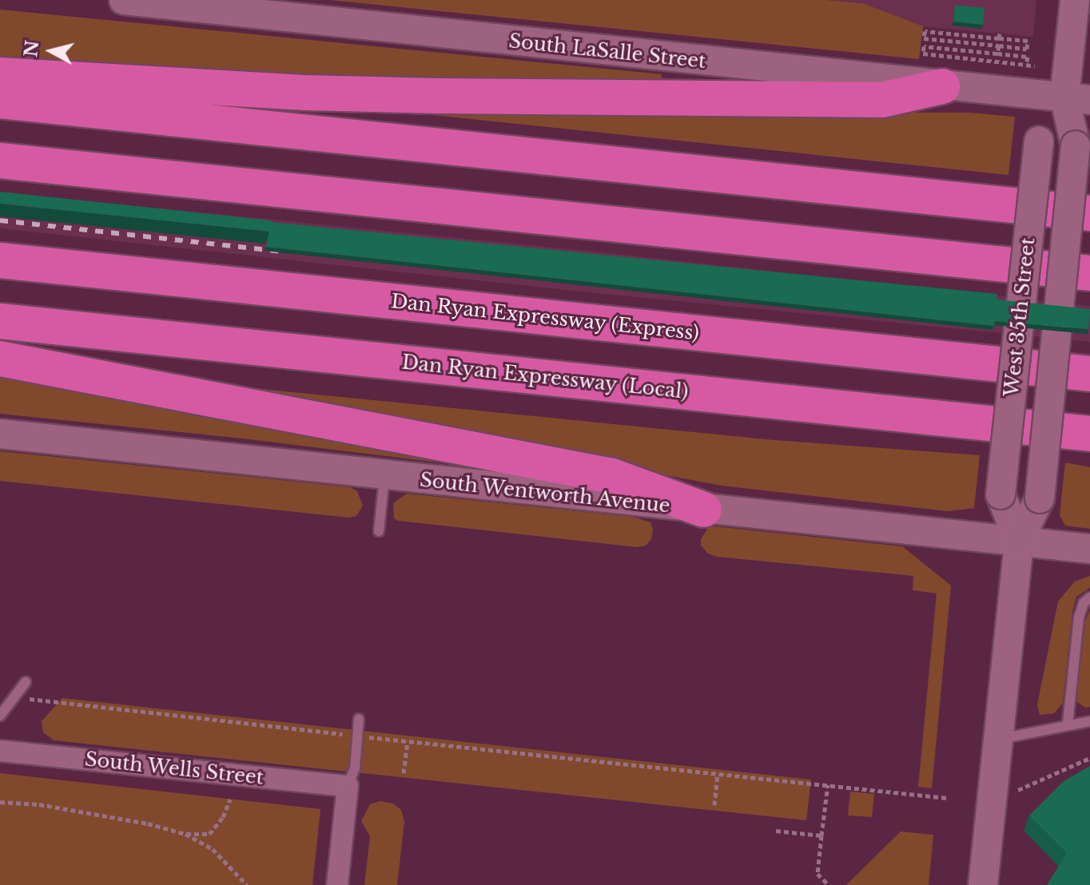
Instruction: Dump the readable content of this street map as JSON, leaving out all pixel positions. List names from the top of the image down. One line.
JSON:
{"streets":{"highway":["Dan Ryan Expressway (Express)","Dan Ryan Expressway (Local)"],"street":["South LaSalle Street","West 35th Street","South Wentworth Avenue","South Wells Street"]},"crossings":[["South LaSalle Street","West 35th Street"],["West 35th Street","South Wentworth Avenue"]],"north":"left"}
